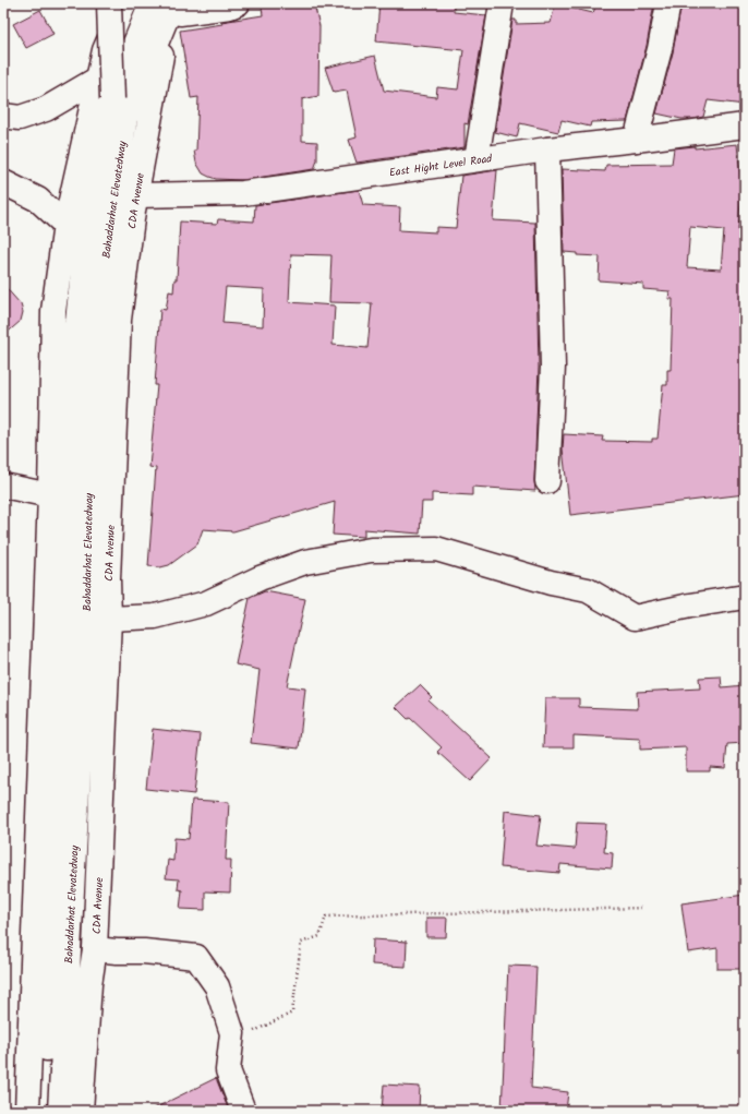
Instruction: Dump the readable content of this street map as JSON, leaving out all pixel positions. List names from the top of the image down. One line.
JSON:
{"streets":{"main road":["East Hight Level Road","Bahaddarhat Elevatedway","CDA Avenue"]},"crossings":[["East Hight Level Road","CDA Avenue"],["Bahaddarhat Elevatedway","CDA Avenue"]]}
